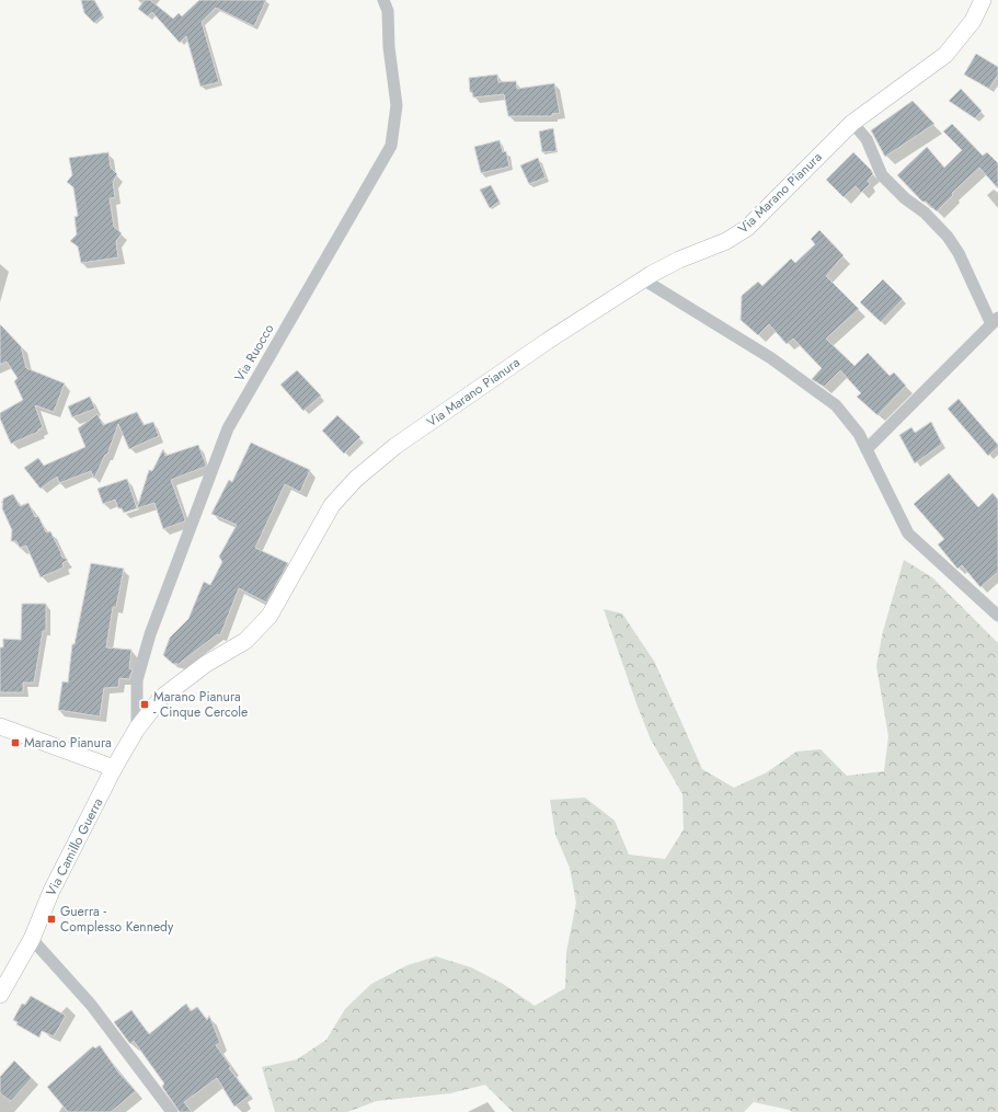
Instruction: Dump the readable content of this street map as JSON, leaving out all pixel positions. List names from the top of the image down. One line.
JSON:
{"streets":{"street":["Via Marano Pianura","Via Ruocco","Via Camillo Guerra"]},"crossings":[["Via Marano Pianura","Via Ruocco"],["Via Marano Pianura","Via Camillo Guerra"]],"places":{"transit":["Marano Pianura - Cinque Cercole","Marano Pianura","Guerra - Complesso Kennedy"]}}
